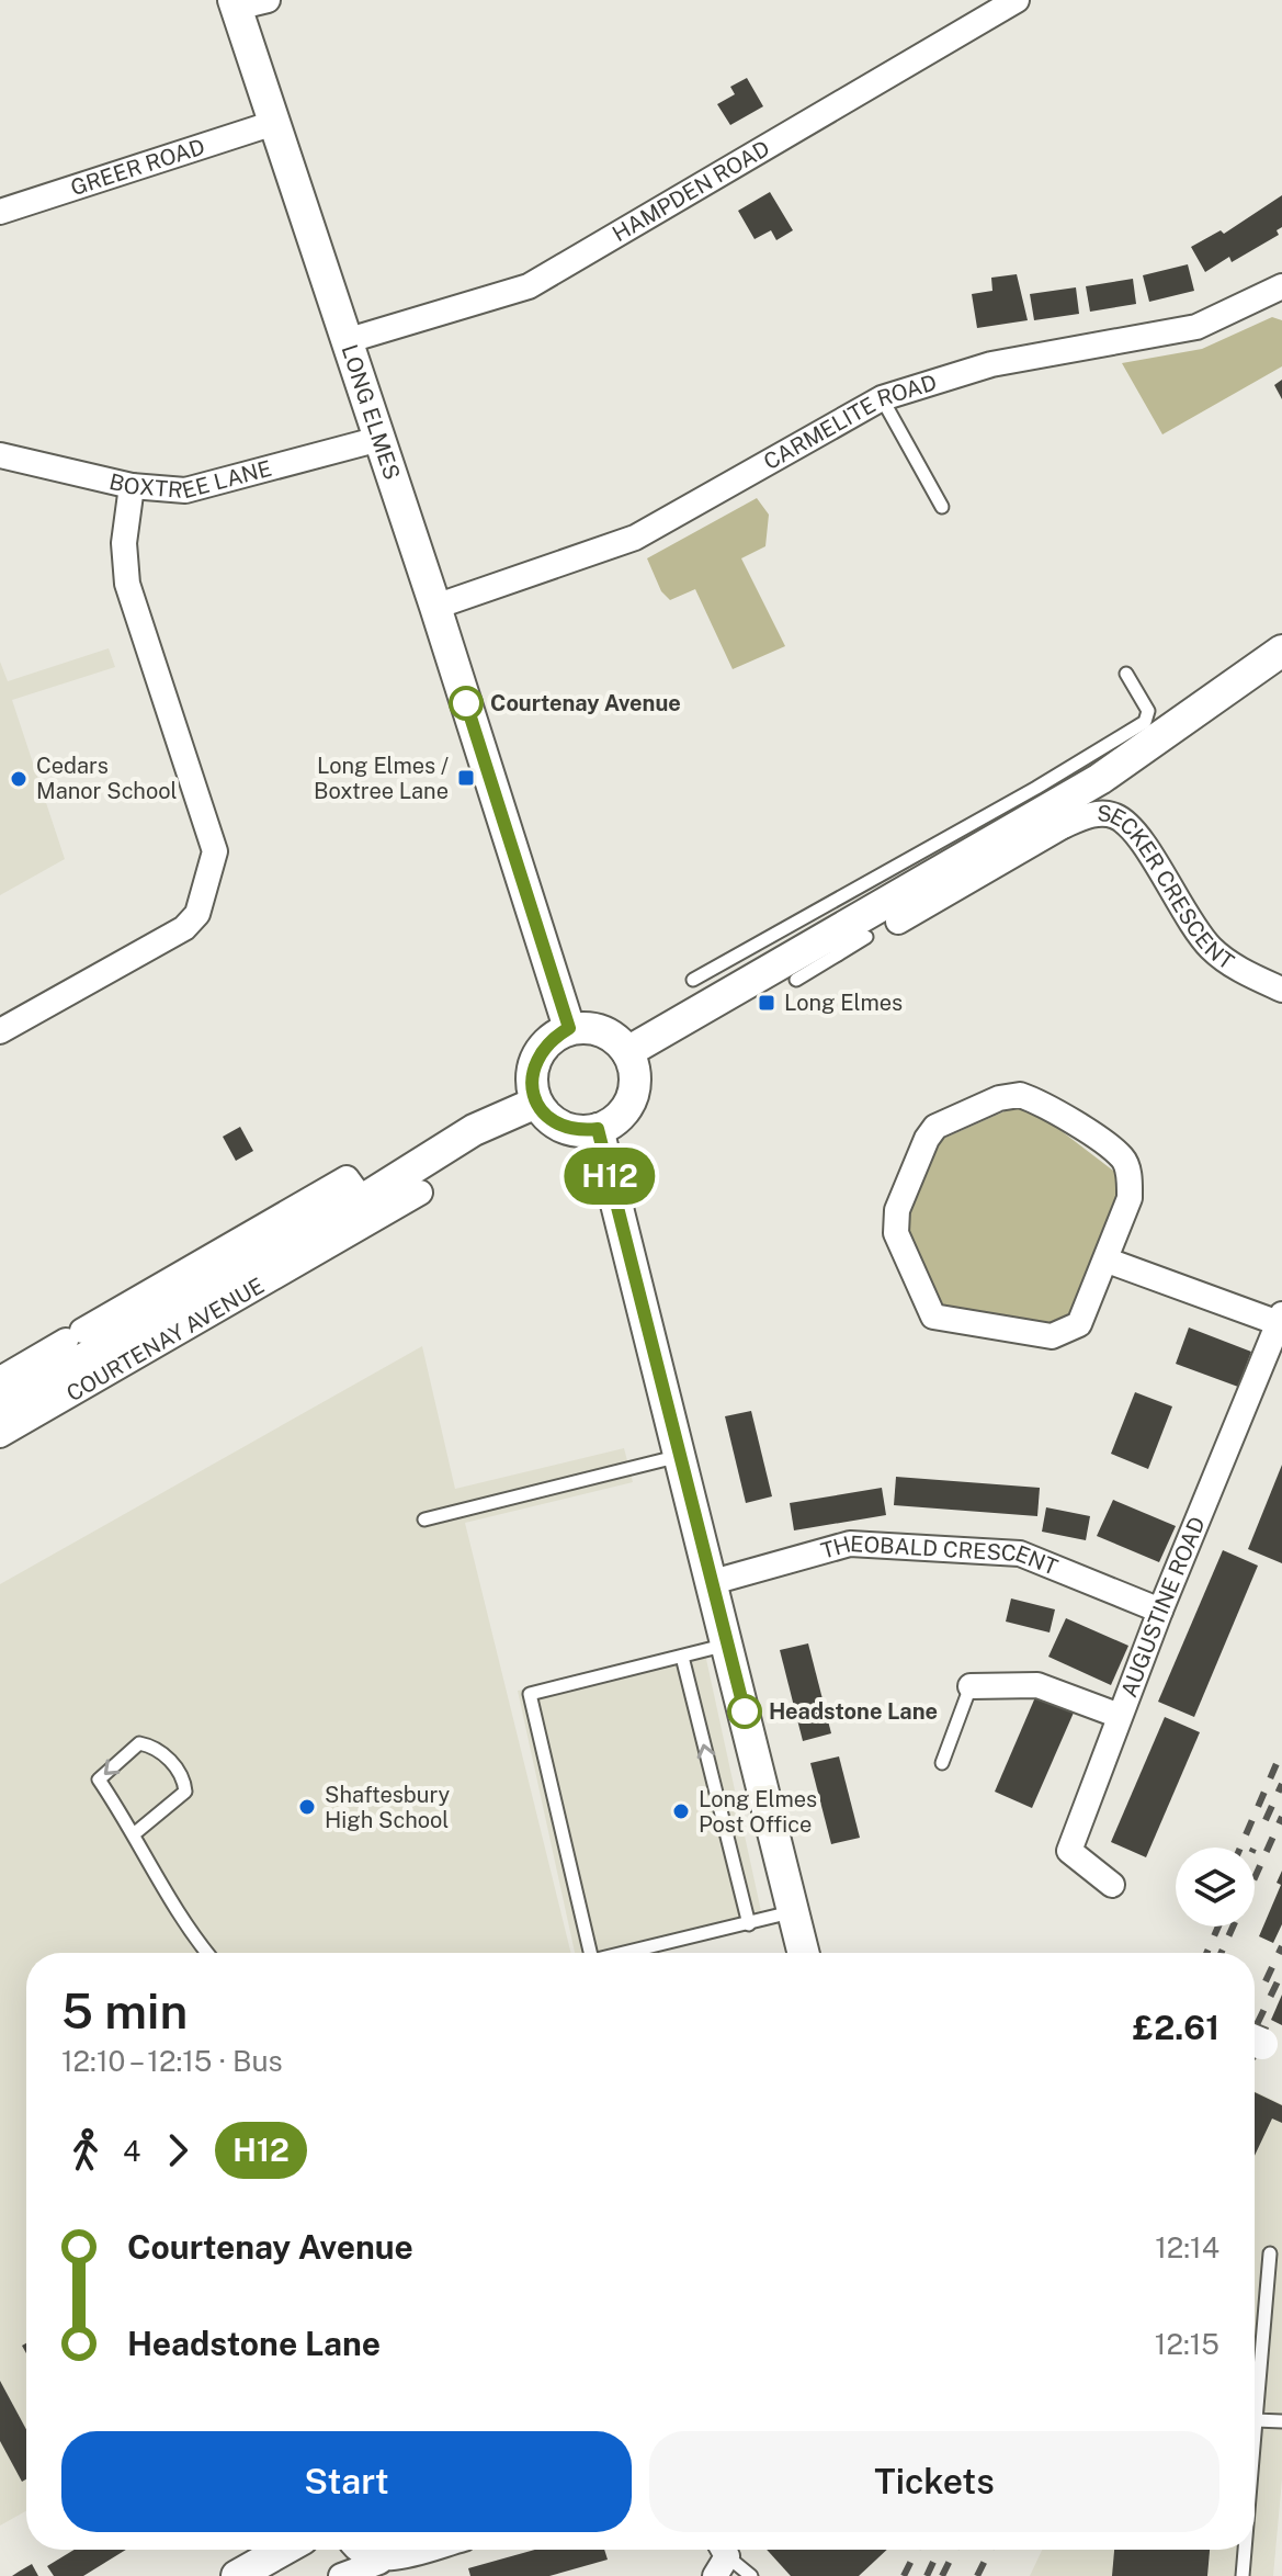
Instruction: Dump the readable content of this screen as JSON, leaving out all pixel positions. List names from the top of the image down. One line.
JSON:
{"streets":{"street":["GREER ROAD","HAMPDEN ROAD","LONG ELMES","CARMELITE ROAD","BOXTREE LANE","SECKER CRESCENT","COURTENAY AVENUE","THEOBALD CRESCENT","AUGUSTINE ROAD"]},"crossings":[["GREER ROAD","LONG ELMES"],["HAMPDEN ROAD","LONG ELMES"],["LONG ELMES","CARMELITE ROAD"],["LONG ELMES","BOXTREE LANE"],["LONG ELMES","COURTENAY AVENUE"],["THEOBALD CRESCENT","AUGUSTINE ROAD"]],"places":{"other":["Courtenay Avenue","Cedars Manor School","Headstone Lane","Shaftesbury High School","Long Elmes Post Office"],"transit":["Long Elmes / Boxtree Lane","Long Elmes"]},"lines":["bus line H12"],"page":{"on_map":"H12","heading":["5 min","12:10 – 12:15 · Bus","£2.61"],"legs":["4","H12"],"list":[{"name":"Courtenay Avenue","value":"12:14"},{"name":"Headstone Lane","value":"12:15"}],"buttons":["Start","Tickets"]}}
